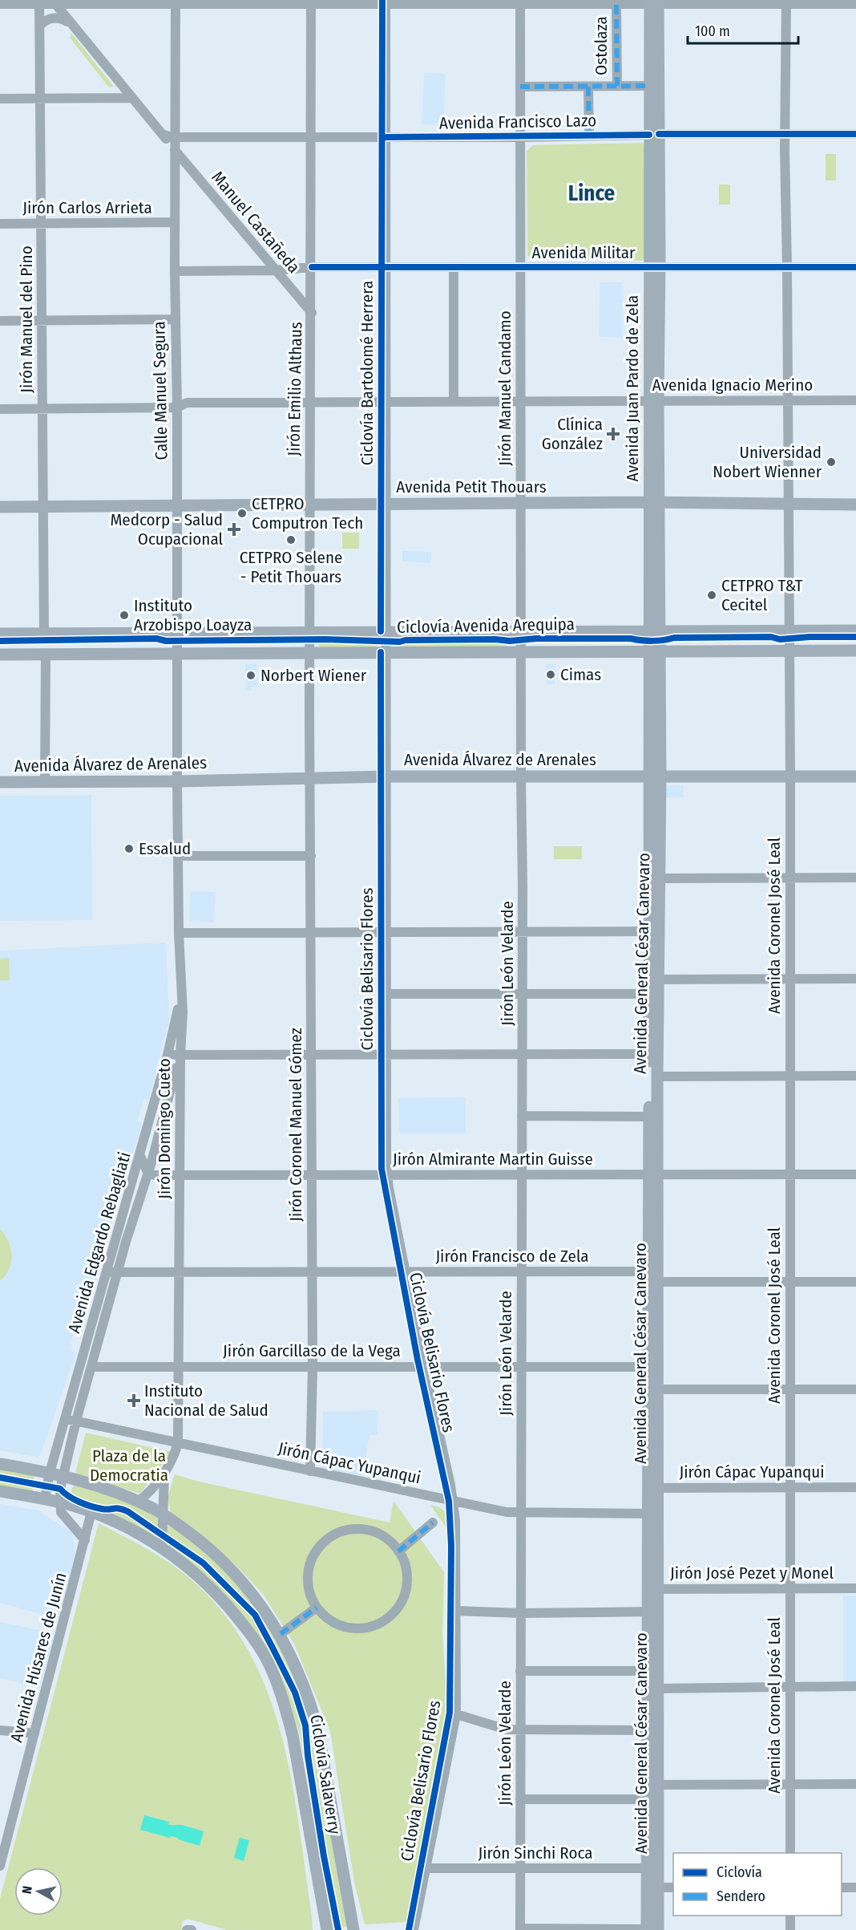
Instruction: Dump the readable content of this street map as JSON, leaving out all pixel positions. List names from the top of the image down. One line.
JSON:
{"streets":{"main road":["Avenida Juan Pardo de Zela","Avenida Petit Thouars","Avenida Álvarez de Arenales","Avenida General César Canevaro"],"street":["Ostolaza","Avenida Francisco Lazo","Jirón Carlos Arrieta","Manuel Castañeda","Avenida Militar","Jirón Manuel del Pino","Avenida Ignacio Merino","Jirón Manuel Candamo","Jirón Emilio Althaus","Calle Manuel Segura","Avenida Coronel José Leal","Jirón León Velarde","Jirón Coronel Manuel Gómez","Jirón Domingo Cueto","Jirón Almirante Martin Guisse","Avenida Edgardo Rebagliati","Jirón Francisco de Zela","Jirón Garcillaso de la Vega","Jirón Cápac Yupanqui","Jirón José Pezet y Monel","Avenida Húsares de Junín","Jirón Sinchi Roca"],"cycle path":["Ciclovía Bartolomé Herrera","Ciclovía Avenida Arequipa","Ciclovía Belisario Flores","Ciclovía Salaverry"]},"crossings":[["Avenida Francisco Lazo","Manuel Castañeda"],["Avenida Francisco Lazo","Jirón Manuel Candamo"],["Avenida Francisco Lazo","Avenida Juan Pardo de Zela"],["Avenida Francisco Lazo","Jirón Emilio Althaus"],["Avenida Francisco Lazo","Calle Manuel Segura"],["Avenida Francisco Lazo","Avenida Coronel José Leal"],["Jirón Carlos Arrieta","Jirón Manuel del Pino"],["Jirón Carlos Arrieta","Calle Manuel Segura"],["Manuel Castañeda","Avenida Militar"],["Manuel Castañeda","Jirón Emilio Althaus"],["Manuel Castañeda","Calle Manuel Segura"],["Avenida Militar","Jirón Manuel Candamo"],["Avenida Militar","Avenida Juan Pardo de Zela"],["Avenida Militar","Jirón Emilio Althaus"],["Avenida Militar","Calle Manuel Segura"],["Avenida Militar","Avenida Coronel José Leal"],["Jirón Manuel del Pino","Avenida Ignacio Merino"],["Jirón Manuel del Pino","Avenida Petit Thouars"],["Avenida Ignacio Merino","Jirón Manuel Candamo"],["Avenida Ignacio Merino","Avenida Juan Pardo de Zela"],["Avenida Ignacio Merino","Jirón Emilio Althaus"],["Avenida Ignacio Merino","Calle Manuel Segura"],["Avenida Ignacio Merino","Avenida Coronel José Leal"],["Jirón Manuel Candamo","Avenida Petit Thouars"],["Jirón Manuel Candamo","Avenida Álvarez de Arenales"],["Jirón Manuel Candamo","Jirón León Velarde"],["Avenida Juan Pardo de Zela","Avenida Petit Thouars"],["Avenida Juan Pardo de Zela","Avenida Álvarez de Arenales"],["Avenida Juan Pardo de Zela","Avenida General César Canevaro"],["Jirón Emilio Althaus","Avenida Petit Thouars"],["Jirón Emilio Althaus","Avenida Álvarez de Arenales"],["Jirón Emilio Althaus","Jirón Coronel Manuel Gómez"],["Calle Manuel Segura","Avenida Petit Thouars"],["Calle Manuel Segura","Avenida Álvarez de Arenales"],["Calle Manuel Segura","Jirón Domingo Cueto"],["Avenida Petit Thouars","Avenida Coronel José Leal"],["Avenida Álvarez de Arenales","Avenida Coronel José Leal"],["Avenida Álvarez de Arenales","Jirón León Velarde"],["Avenida Álvarez de Arenales","Avenida General César Canevaro"],["Avenida Álvarez de Arenales","Jirón Coronel Manuel Gómez"],["Avenida Álvarez de Arenales","Jirón Domingo Cueto"],["Avenida Coronel José Leal","Jirón Almirante Martin Guisse"],["Avenida Coronel José Leal","Jirón Cápac Yupanqui"],["Avenida Coronel José Leal","Jirón José Pezet y Monel"],["Jirón León Velarde","Jirón Almirante Martin Guisse"],["Jirón León Velarde","Jirón Francisco de Zela"],["Jirón León Velarde","Jirón Garcillaso de la Vega"],["Jirón León Velarde","Jirón Cápac Yupanqui"],["Jirón León Velarde","Jirón Sinchi Roca"],["Avenida General César Canevaro","Jirón Almirante Martin Guisse"],["Avenida General César Canevaro","Jirón Francisco de Zela"],["Avenida General César Canevaro","Jirón Garcillaso de la Vega"],["Avenida General César Canevaro","Jirón Cápac Yupanqui"],["Avenida General César Canevaro","Jirón José Pezet y Monel"],["Avenida General César Canevaro","Jirón Sinchi Roca"],["Jirón Coronel Manuel Gómez","Jirón Almirante Martin Guisse"],["Jirón Coronel Manuel Gómez","Jirón Francisco de Zela"],["Jirón Coronel Manuel Gómez","Jirón Garcillaso de la Vega"],["Jirón Coronel Manuel Gómez","Jirón Cápac Yupanqui"],["Jirón Domingo Cueto","Jirón Almirante Martin Guisse"],["Jirón Domingo Cueto","Avenida Edgardo Rebagliati"],["Jirón Domingo Cueto","Jirón Francisco de Zela"],["Jirón Domingo Cueto","Jirón Garcillaso de la Vega"],["Jirón Domingo Cueto","Jirón Cápac Yupanqui"],["Jirón Almirante Martin Guisse","Avenida Edgardo Rebagliati"],["Avenida Edgardo Rebagliati","Jirón Francisco de Zela"],["Avenida Edgardo Rebagliati","Jirón Garcillaso de la Vega"],["Avenida Edgardo Rebagliati","Jirón Cápac Yupanqui"]],"districts":["Lince"],"parks":["Plaza de la Democratia"],"places":{"health":["Clínica González","Medcorp - Salud Ocupacional","Instituto Nacional de Salud"],"other":["Universidad Nobert Wienner","CETPRO Computron Tech","CETPRO Selene - Petit Thouars","CETPRO T&T Cecitel","Instituto Arzobispo Loayza","Cimas","Norbert Wiener","Essalud"]},"legend":["Ciclovía","Sendero"],"scale_bar":"100 m","north":"left"}
